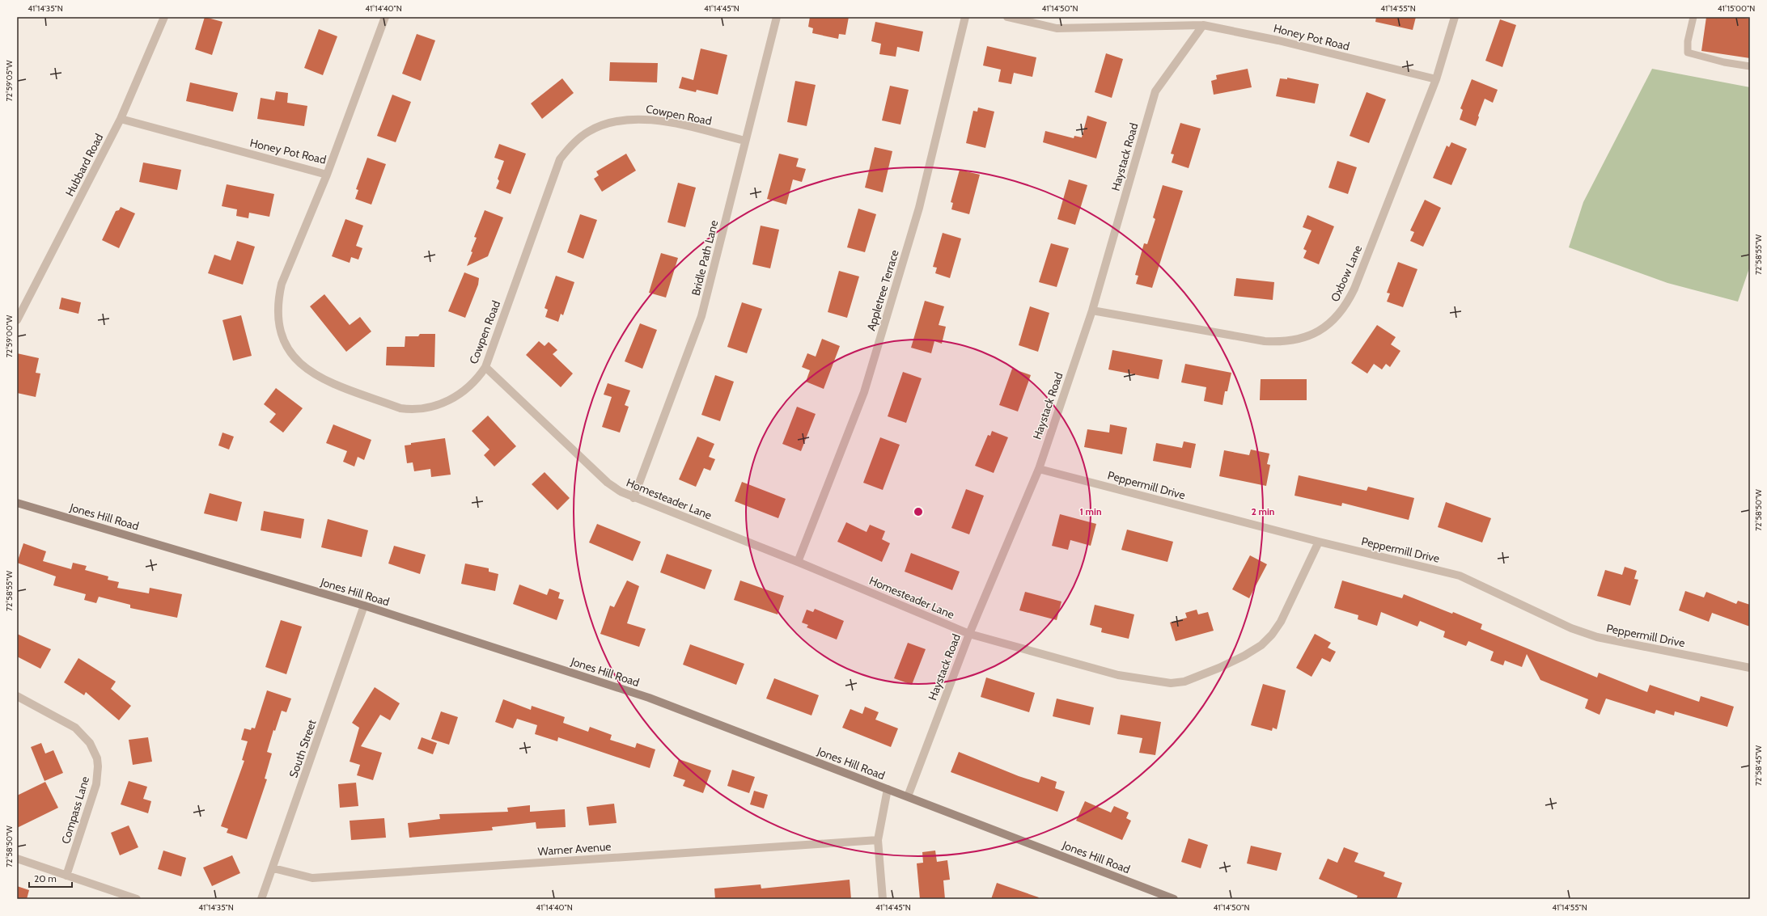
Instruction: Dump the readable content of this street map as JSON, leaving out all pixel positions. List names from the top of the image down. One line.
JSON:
{"streets":{"main road":["Jones Hill Road"],"street":["Honey Pot Road","Cowpen Road","Haystack Road","Hubbard Road","Bridle Path Lane","Oxbow Lane","Appletree Terrace","Peppermill Drive","Homesteader Lane","South Street","Compass Lane","Warner Avenue"]},"crossings":[["Honey Pot Road","Cowpen Road"],["Honey Pot Road","Haystack Road"],["Honey Pot Road","Hubbard Road"],["Honey Pot Road","Oxbow Lane"],["Cowpen Road","Bridle Path Lane"],["Cowpen Road","Homesteader Lane"],["Haystack Road","Oxbow Lane"],["Haystack Road","Peppermill Drive"],["Haystack Road","Homesteader Lane"],["Haystack Road","Jones Hill Road"],["Bridle Path Lane","Homesteader Lane"],["Appletree Terrace","Homesteader Lane"],["Peppermill Drive","Homesteader Lane"],["Jones Hill Road","South Street"],["South Street","Warner Avenue"]],"scale_bar":"20 m","coordinates":["41°14'35\"N","41°14'40\"N","41°14'45\"N","41°14'50\"N","41°14'55\"N","41°15'00\"N","72°59'05\"W","72°58'55\"W","72°59'00\"W","72°58'50\"W","72°58'45\"W"],"rings":["1 min","2 min"]}
